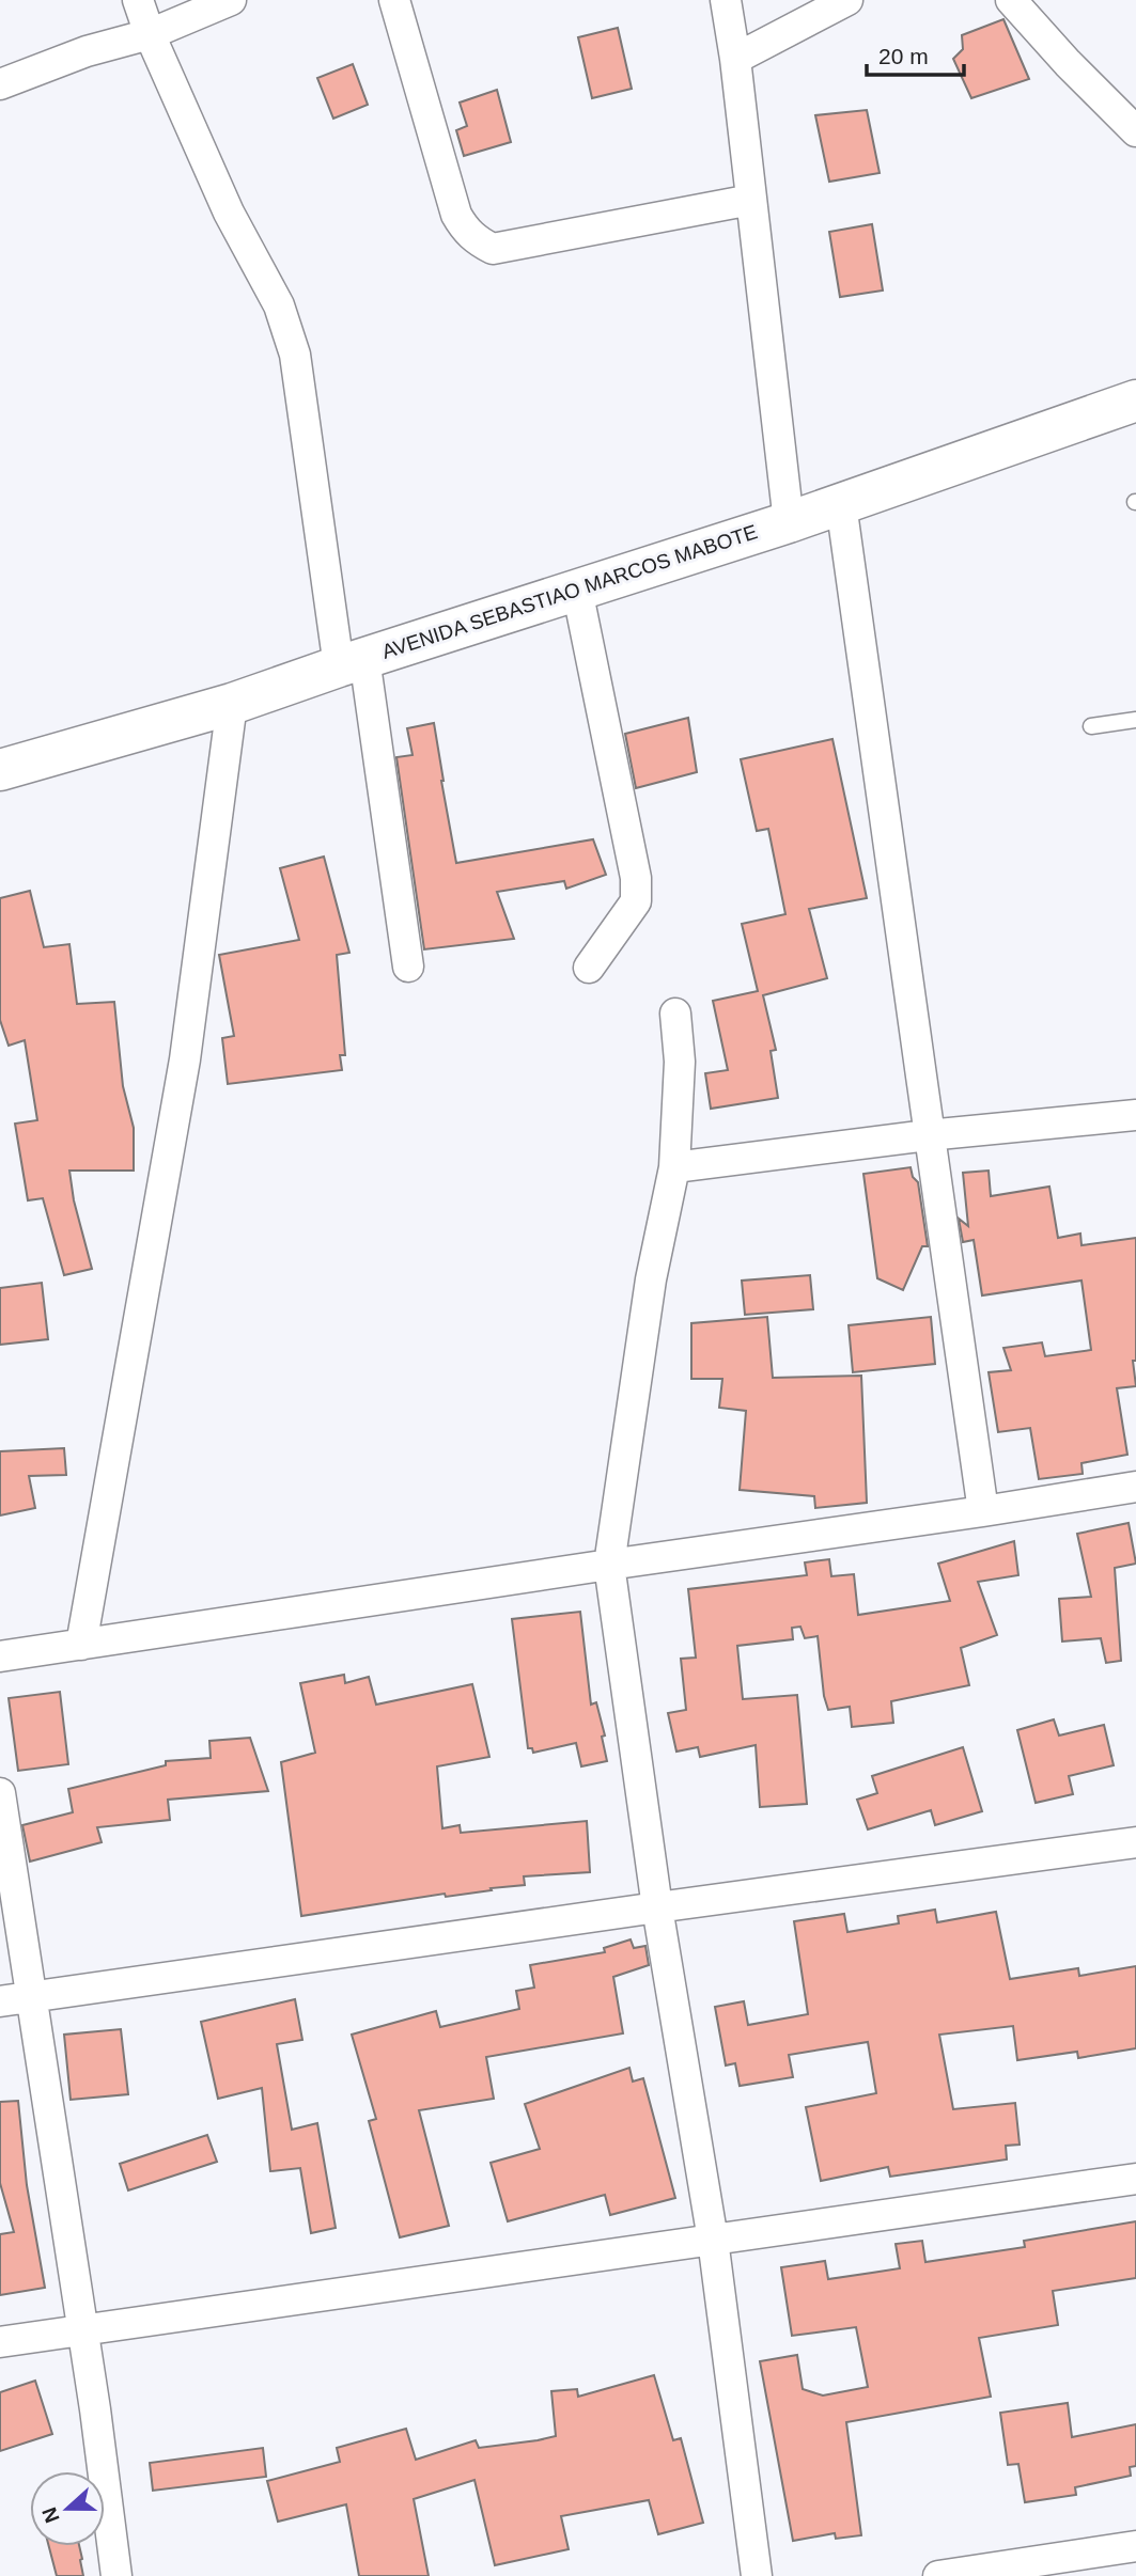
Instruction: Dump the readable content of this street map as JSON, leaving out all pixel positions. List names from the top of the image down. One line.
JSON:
{"streets":{"main road":["AVENIDA SEBASTIAO MARCOS MABOTE"]},"scale_bar":"20 m","north":"left"}
